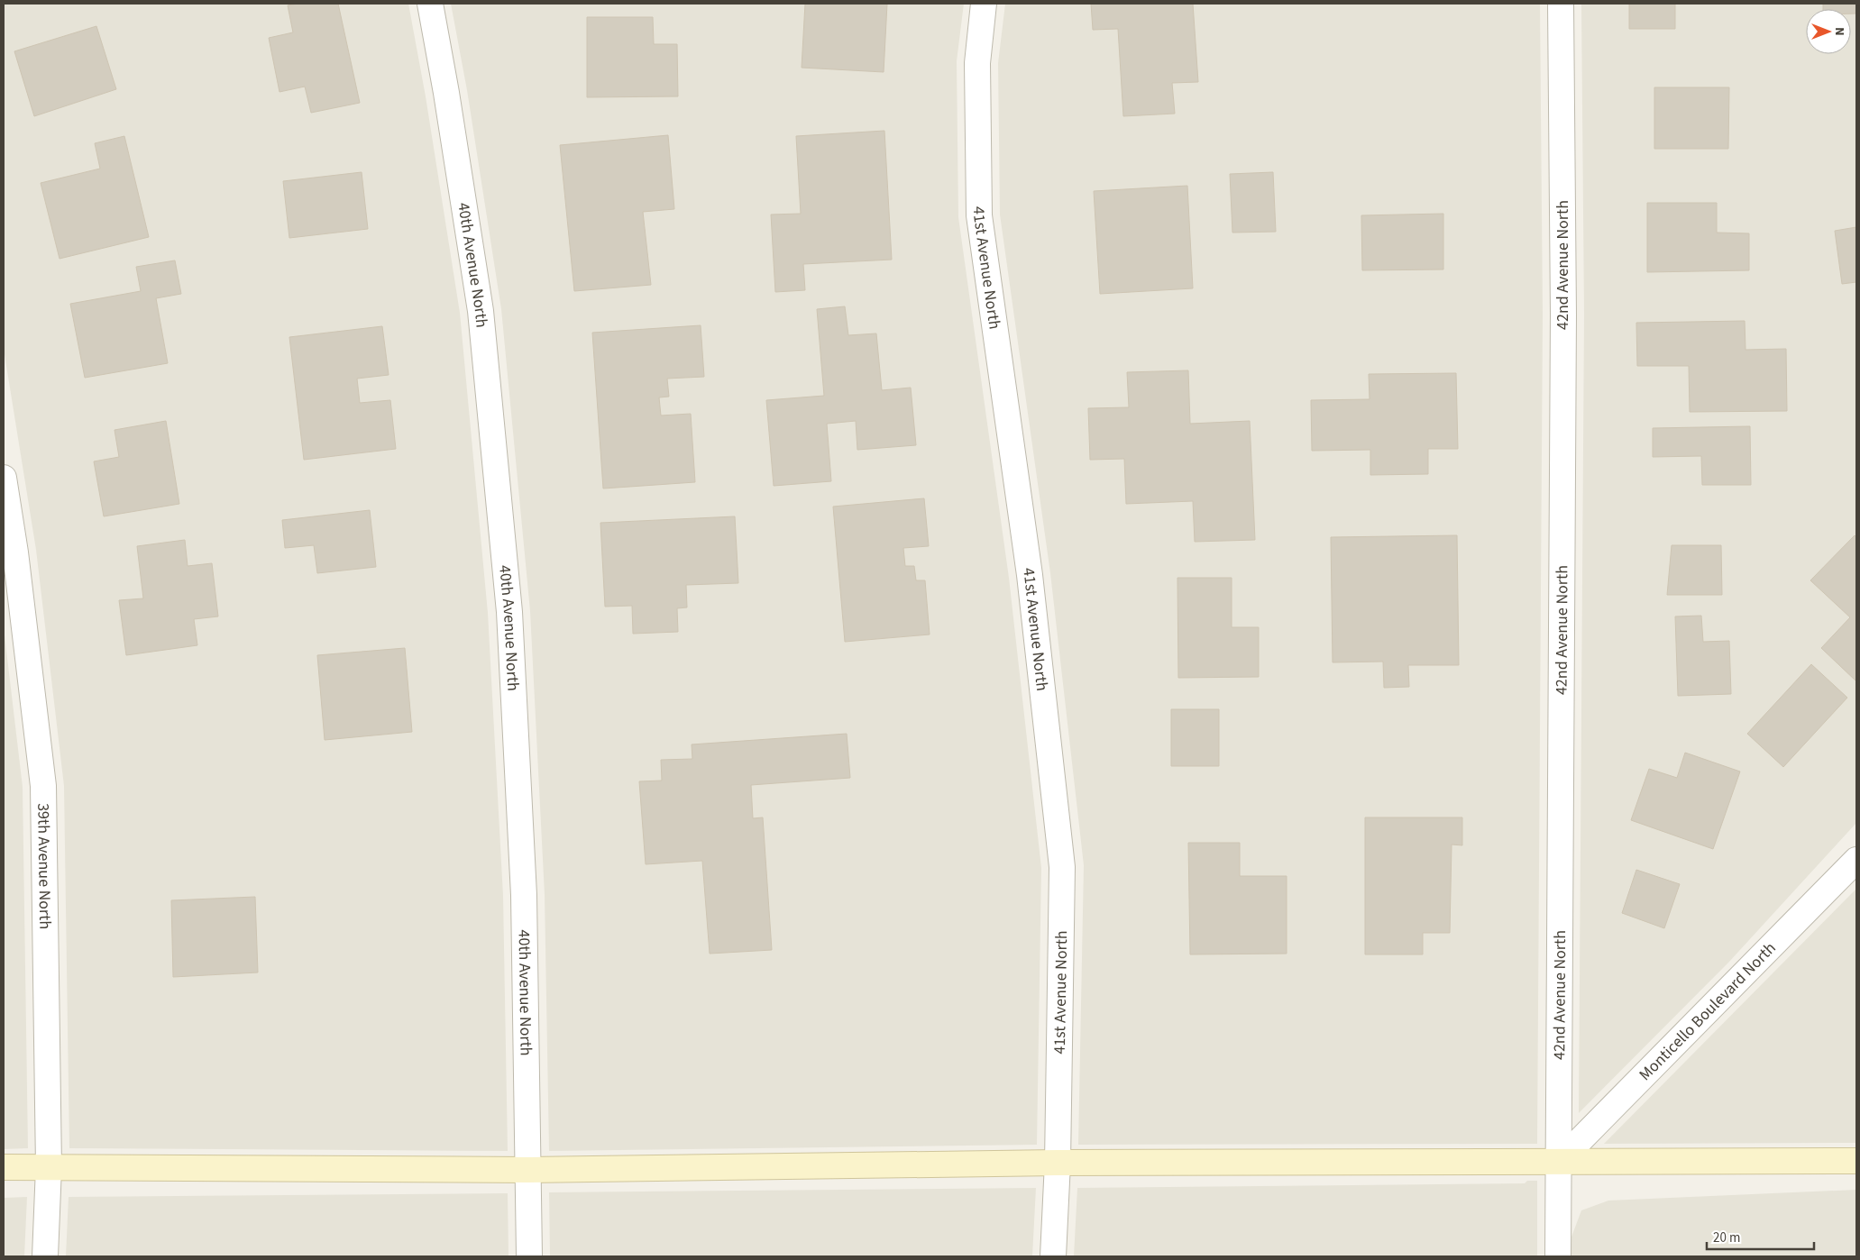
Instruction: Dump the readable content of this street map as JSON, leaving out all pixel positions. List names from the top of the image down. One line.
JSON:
{"streets":{"street":["40th Avenue North","42nd Avenue North","41st Avenue North","39th Avenue North","Monticello Boulevard North"]},"crossings":[["42nd Avenue North","Monticello Boulevard North"]],"scale_bar":"20 m","north":"right"}
